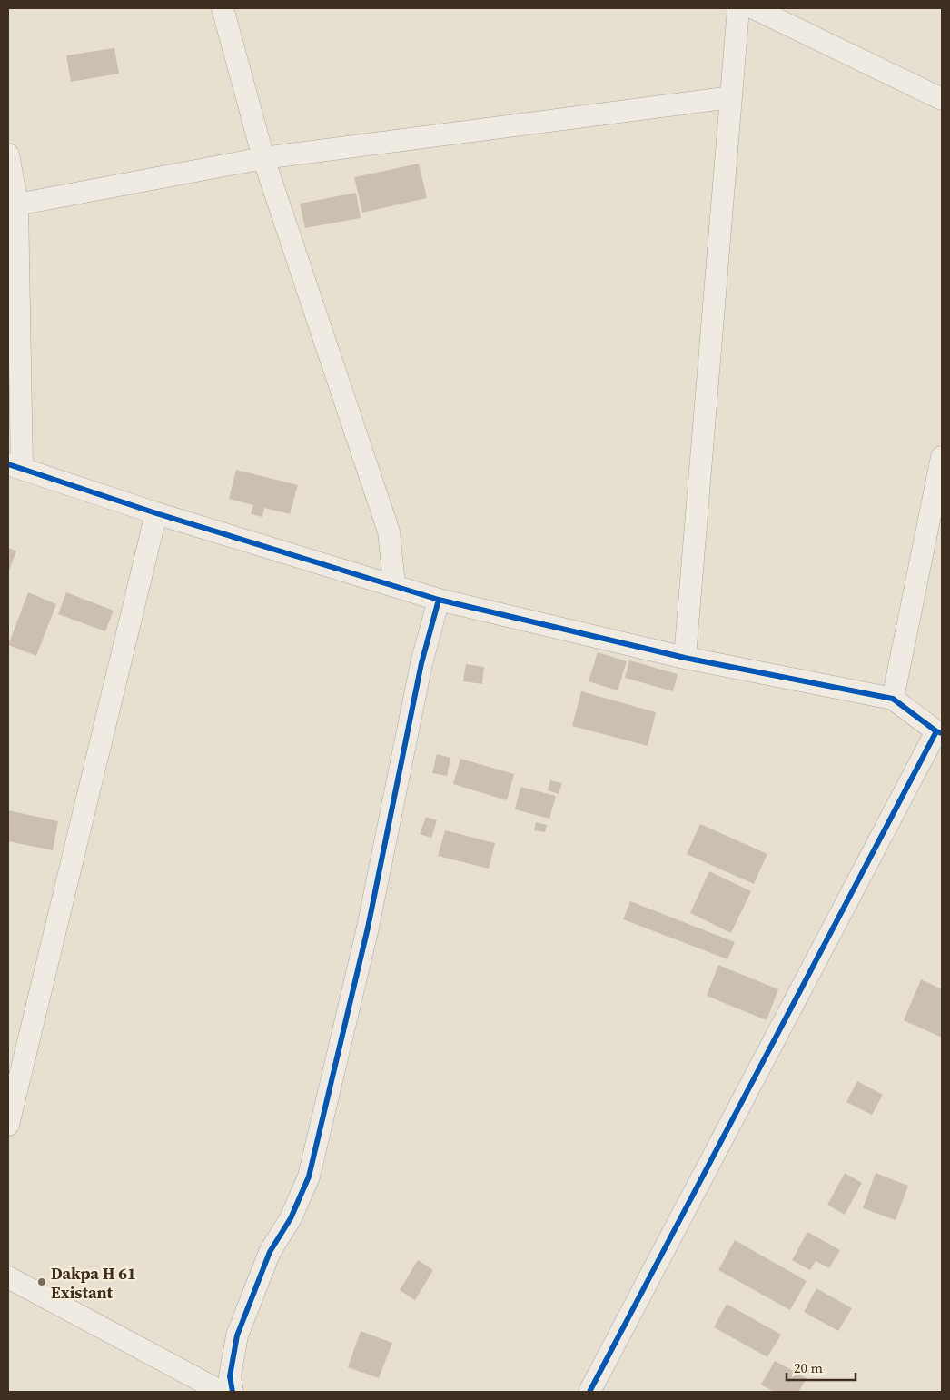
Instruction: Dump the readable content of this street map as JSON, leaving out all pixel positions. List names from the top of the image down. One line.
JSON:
{"places":["Dakpa H 61 Existant"],"scale_bar":"20 m"}
